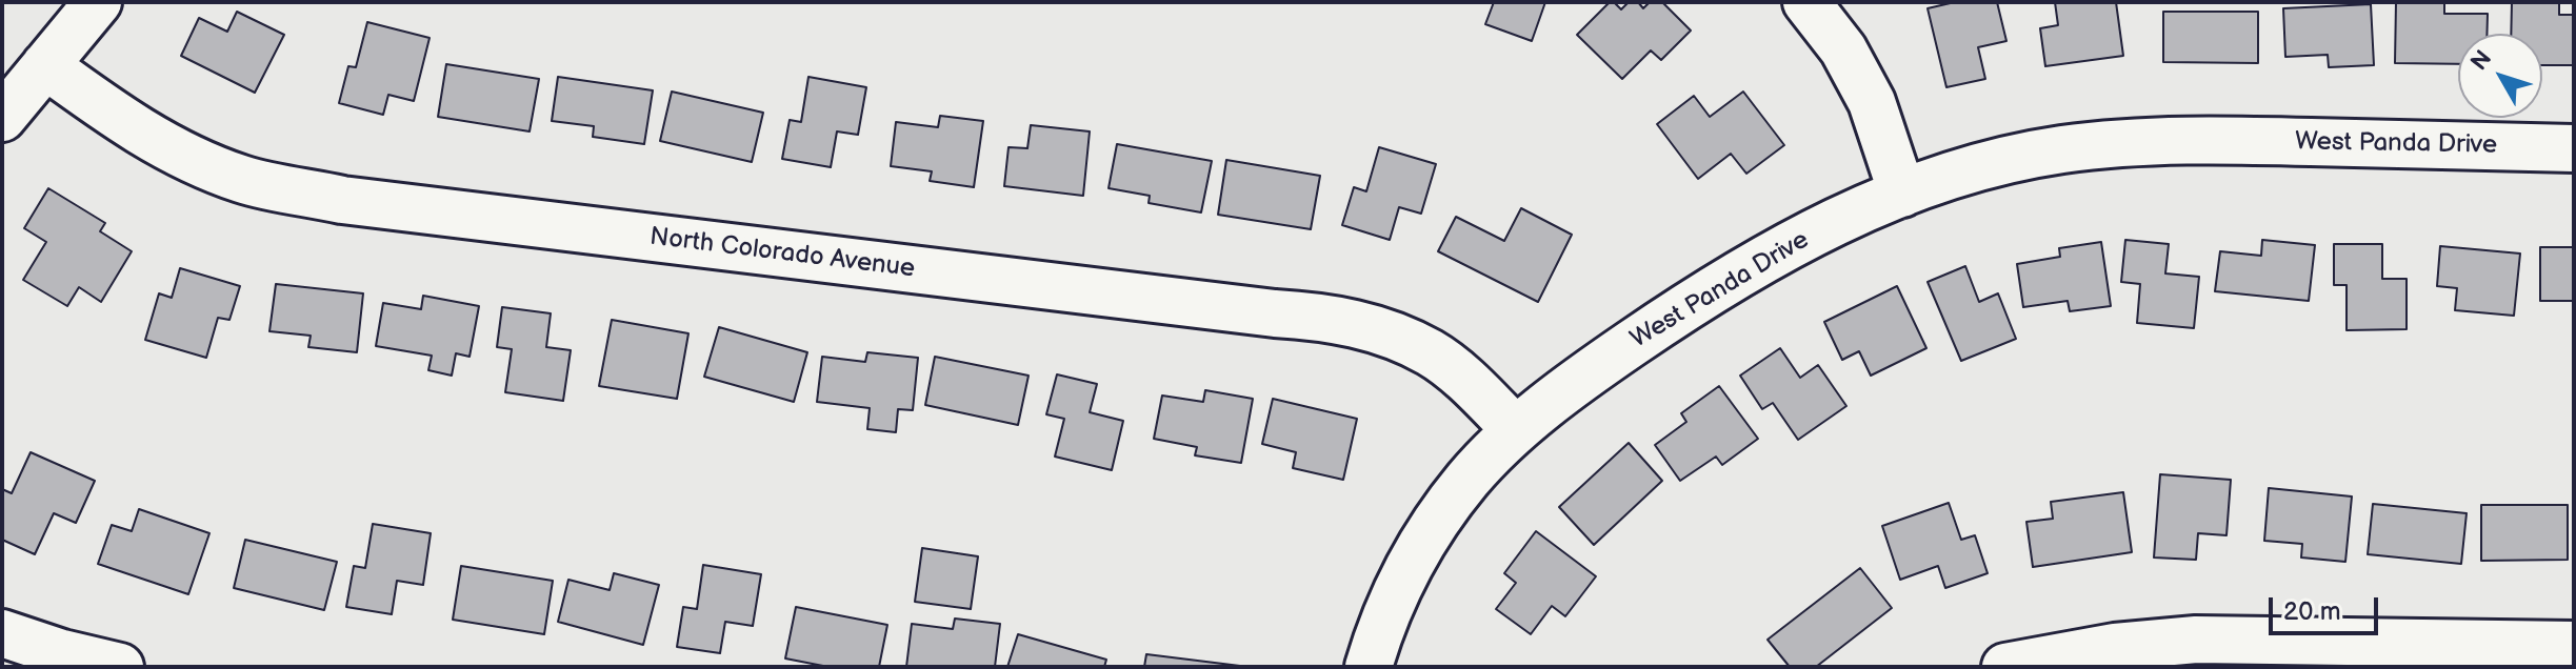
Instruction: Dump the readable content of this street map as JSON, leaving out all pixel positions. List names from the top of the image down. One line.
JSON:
{"streets":{"street":["West Panda Drive","North Colorado Avenue"]},"crossings":[["West Panda Drive","North Colorado Avenue"]],"scale_bar":"20 m","north":"top left"}
